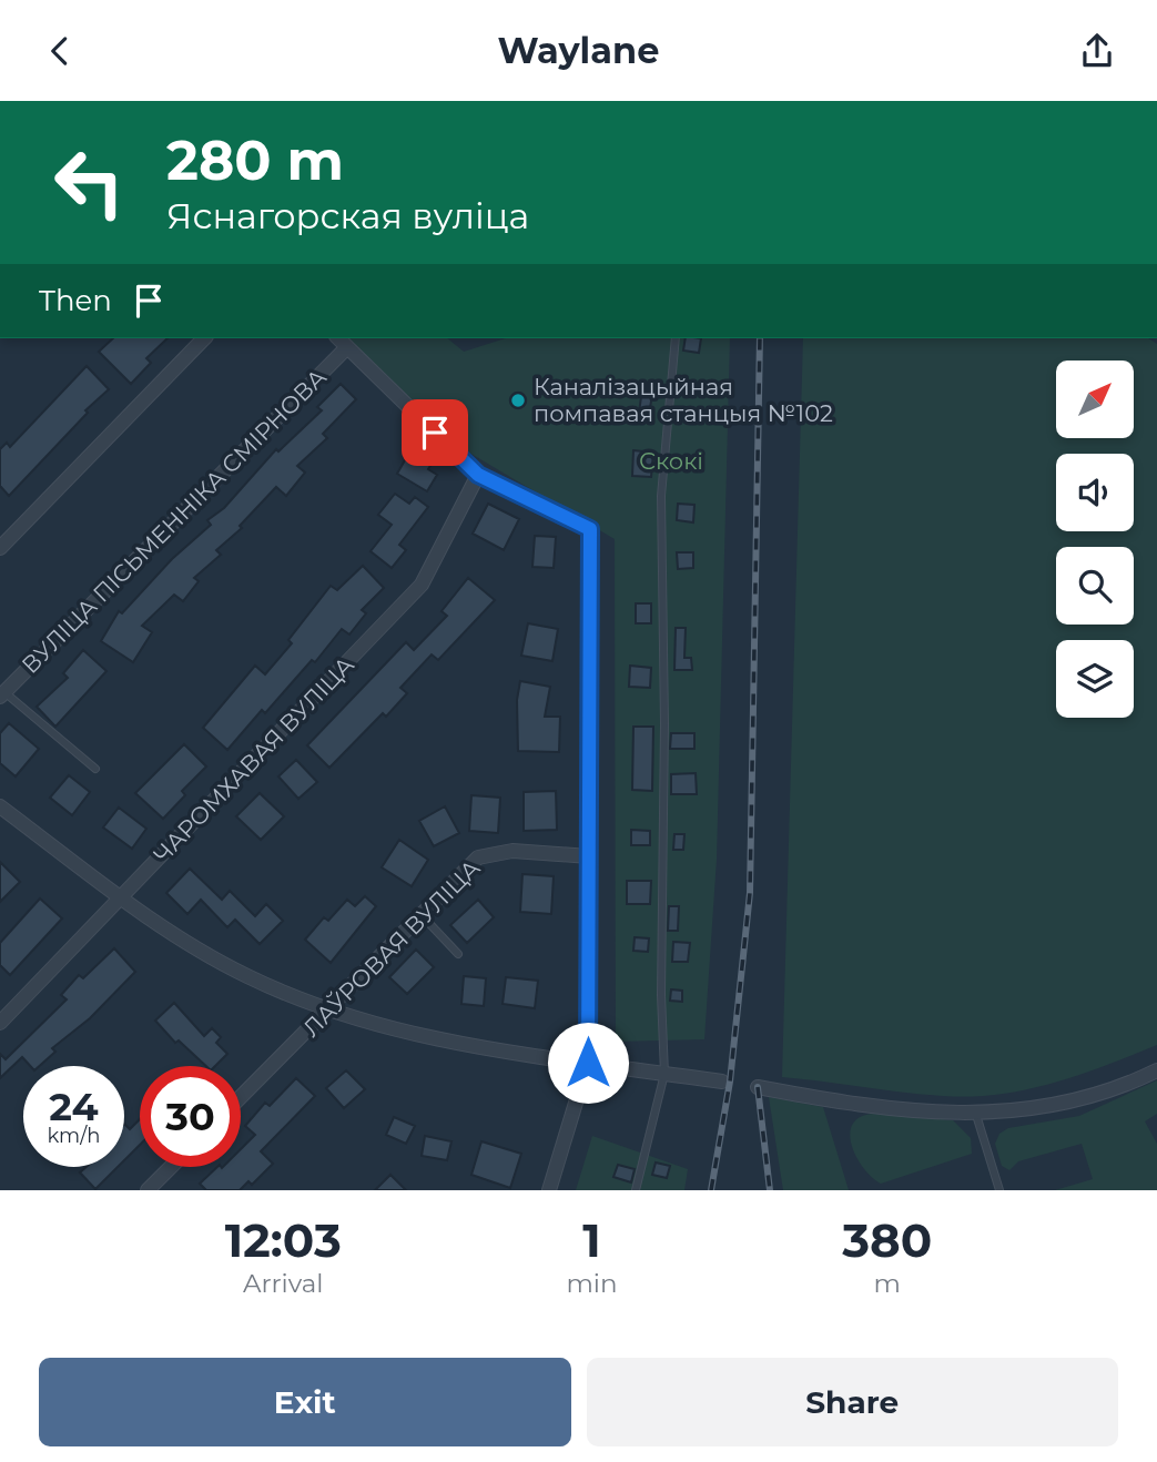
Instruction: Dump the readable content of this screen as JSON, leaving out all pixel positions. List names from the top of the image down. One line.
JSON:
{"streets":{"street":["ВУЛІЦА ПІСЬМЕННІКА СМІРНОВА","ЧАРОМХАВАЯ ВУЛІЦА","ЛАЎРОВАЯ ВУЛІЦА"]},"parks":["Скокі"],"places":["Каналізацыйная помпавая станцыя №102"],"north":"top right","page":{"header":"Waylane","turn":["280 m","Яснагорская вуліца"],"then":"Then","speed":"24 km/h","limit":"30","eta":["12:03","Arrival","1","min","380","m"],"buttons":["Exit","Share"]}}
